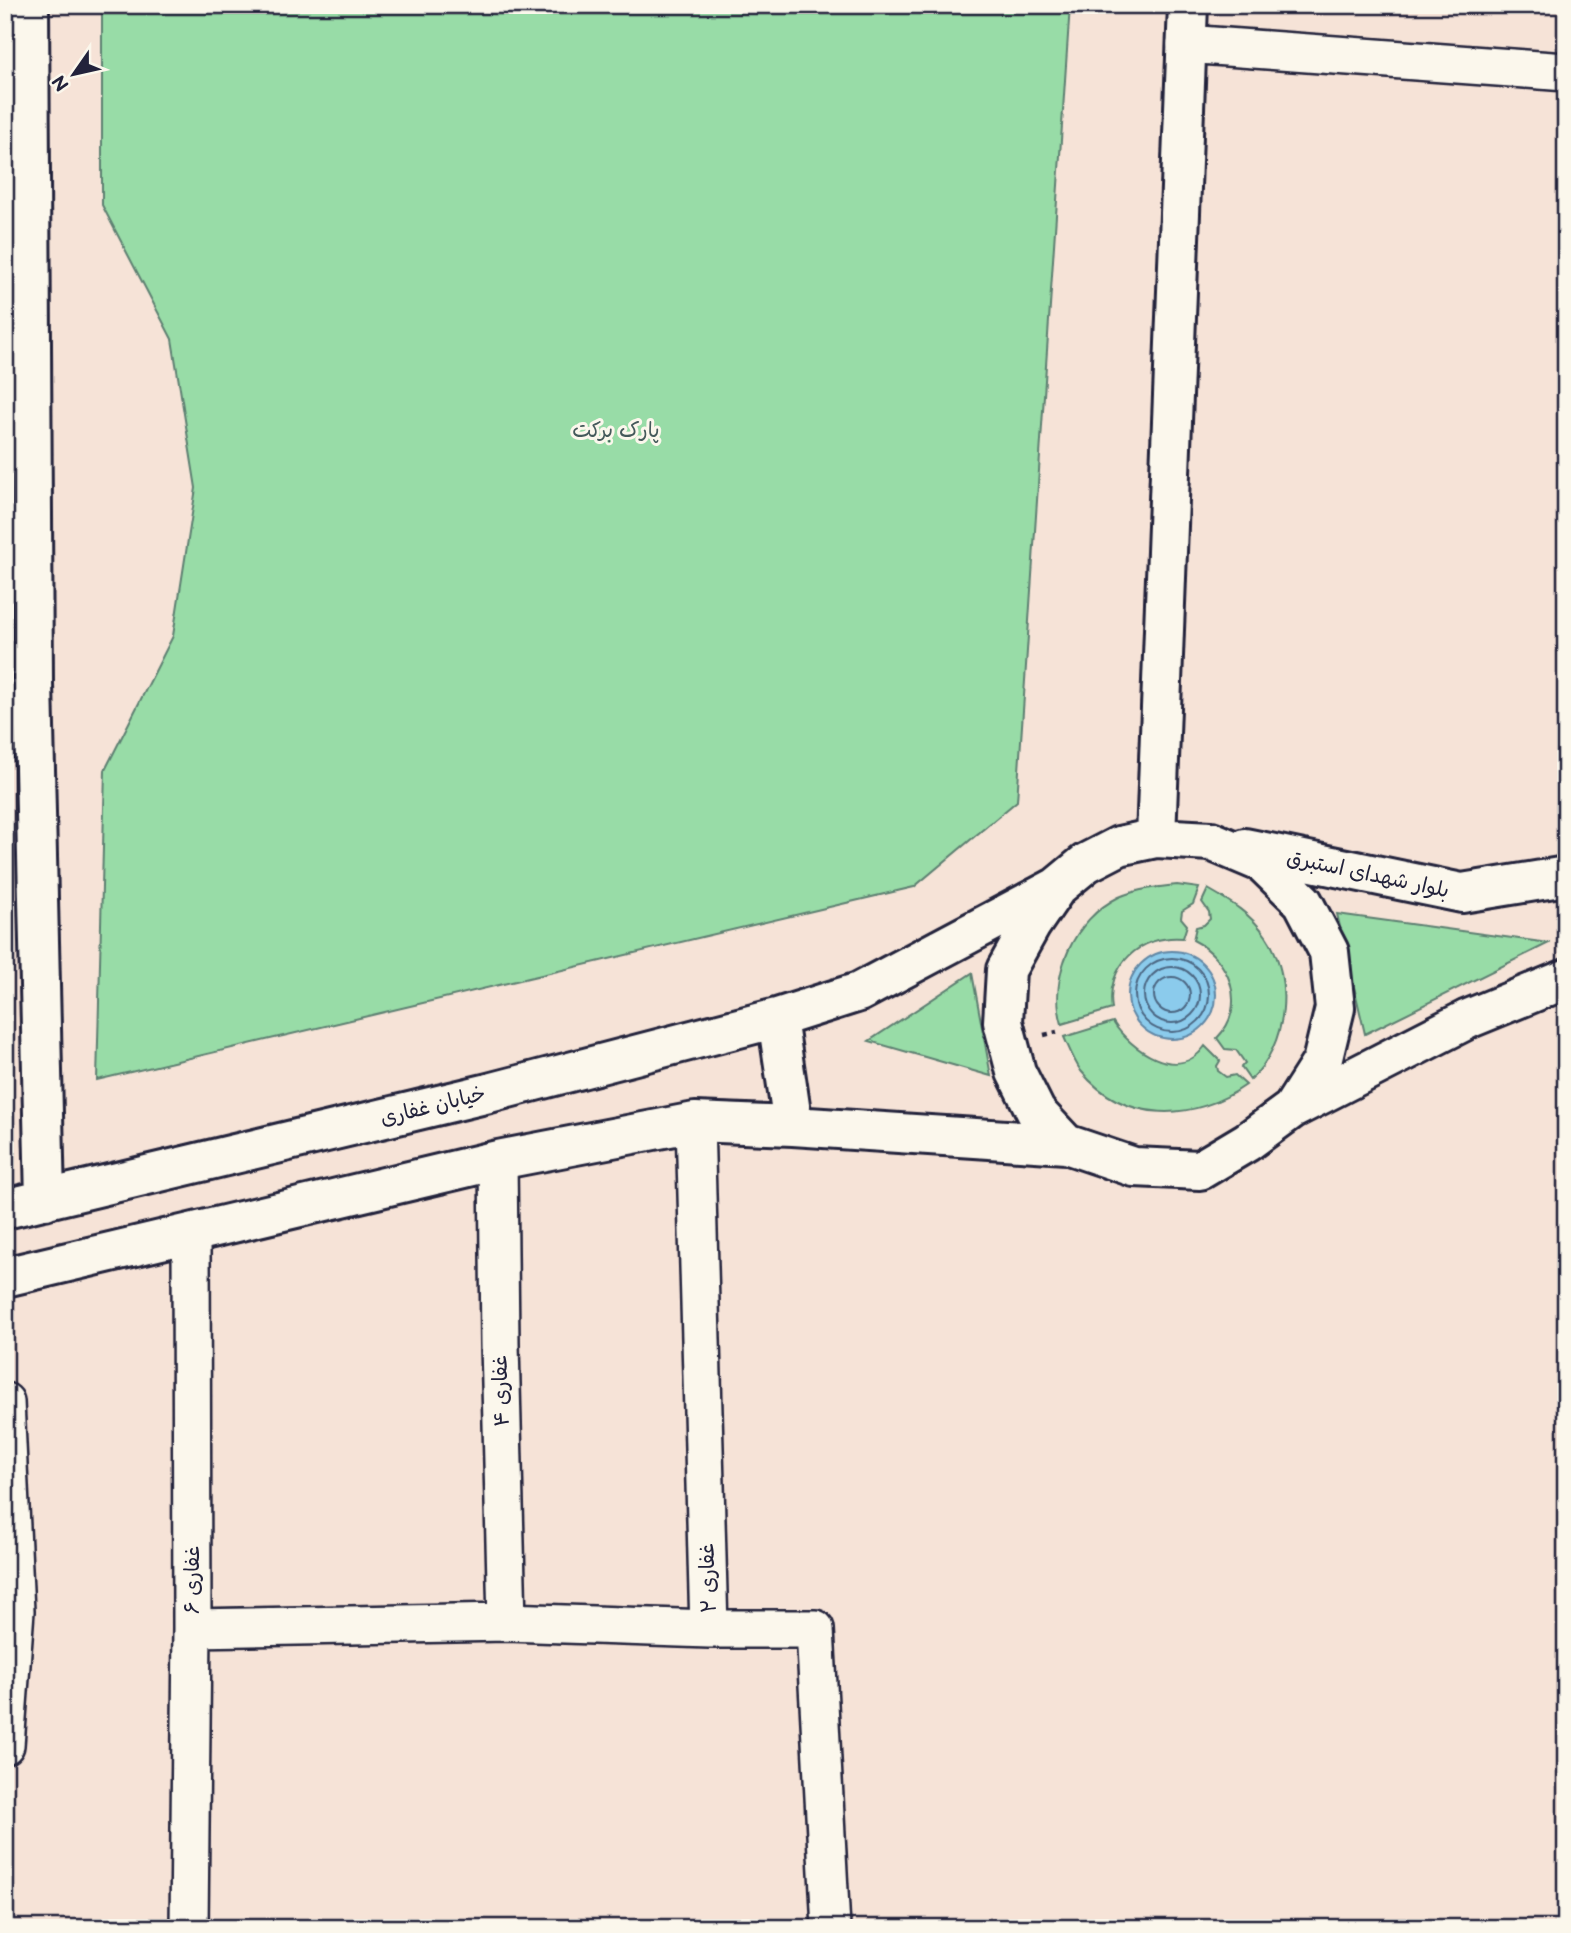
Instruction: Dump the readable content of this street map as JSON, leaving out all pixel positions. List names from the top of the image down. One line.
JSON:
{"streets":{"street":["بلوار شهدای استبرق","خیابان غفاری","غفاری ۴","غفاری ۲","غفاری ۶"]},"parks":["پارک برکت"],"north":"bottom left"}
